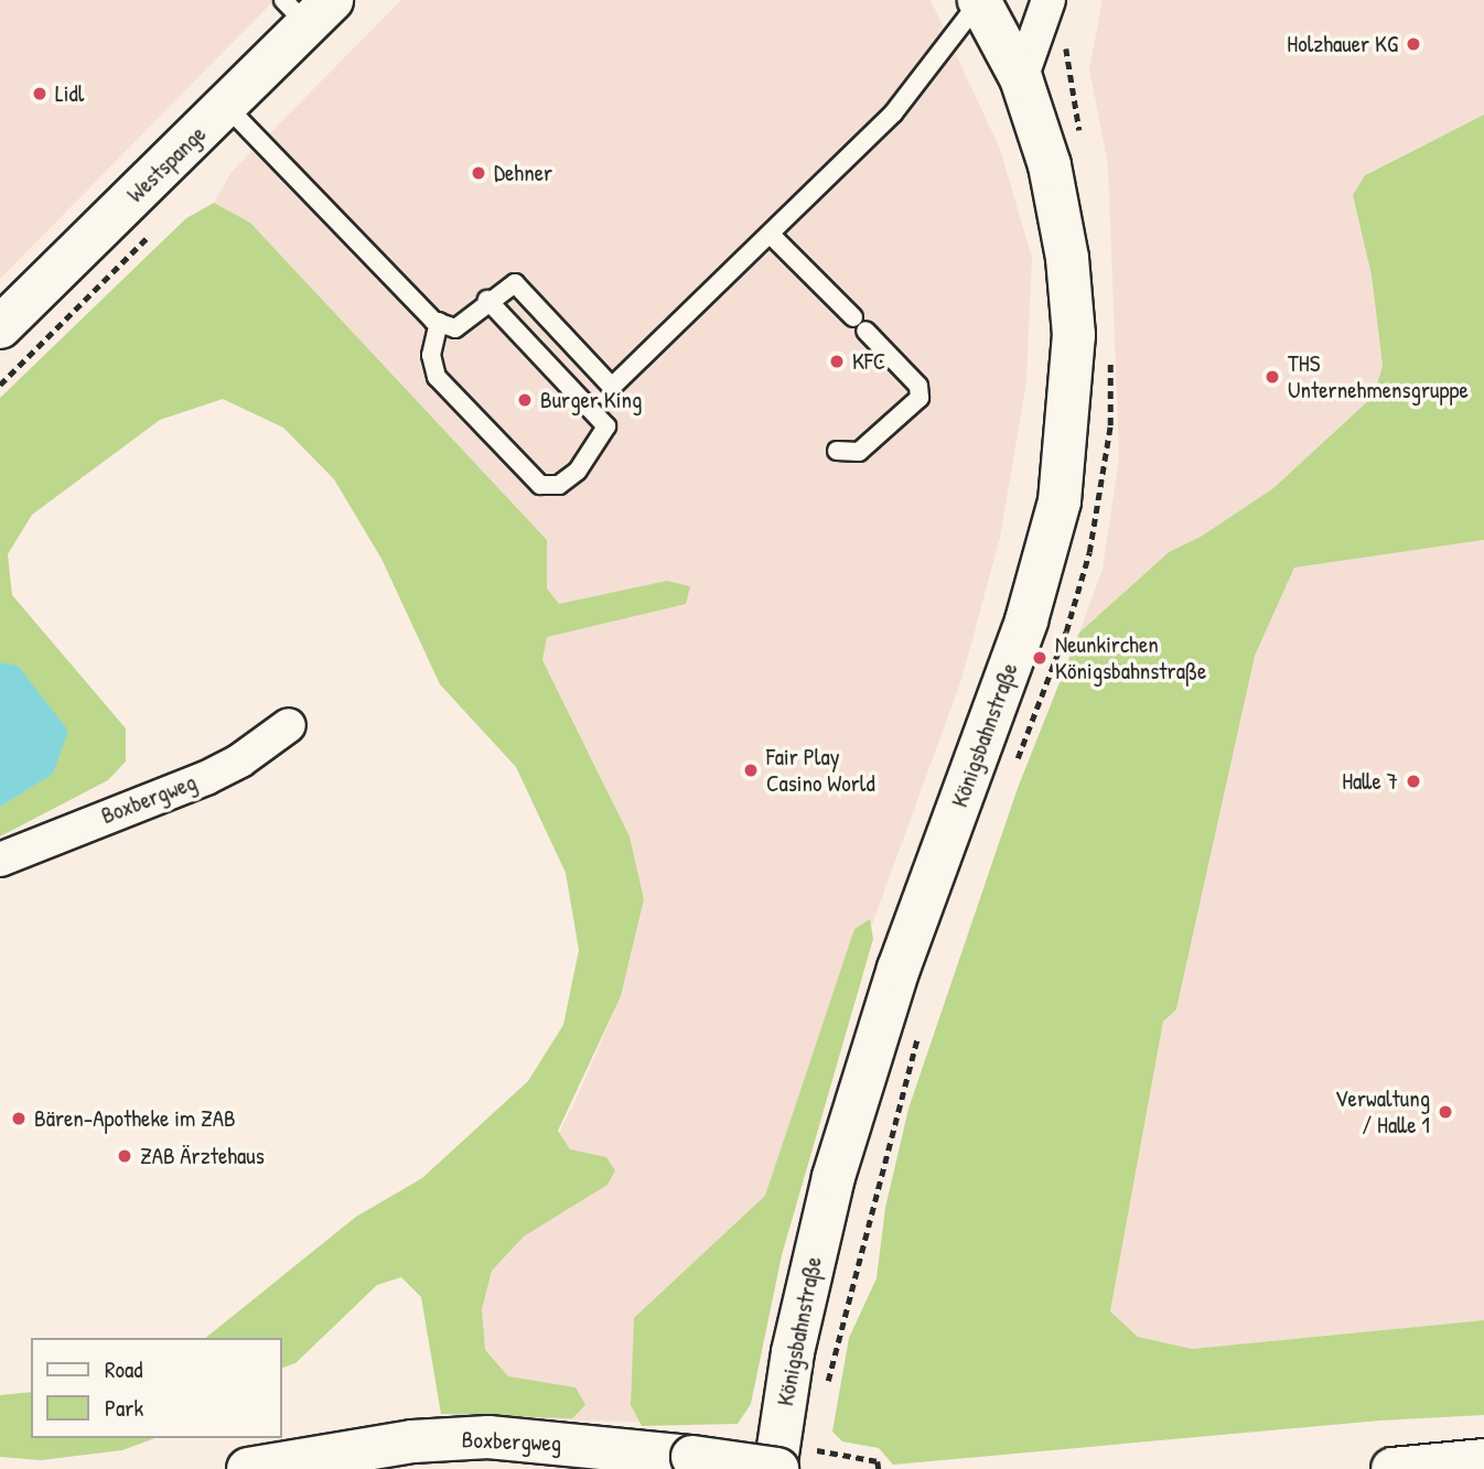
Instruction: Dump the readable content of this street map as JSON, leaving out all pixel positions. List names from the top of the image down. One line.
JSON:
{"streets":{"street":["Westspange","Königsbahnstraße","Boxbergweg"]},"crossings":[["Königsbahnstraße","Boxbergweg"]],"places":["Holzhauer KG","Lidl","Dehner","KFC","THS Unternehmensgruppe","Burger King","Neunkirchen Königsbahnstraße","Fair Play Casino World","Halle 7","Verwaltung / Halle 1","Bären-Apotheke im ZAB","ZAB Ärztehaus"],"legend":["Road","Park"]}
